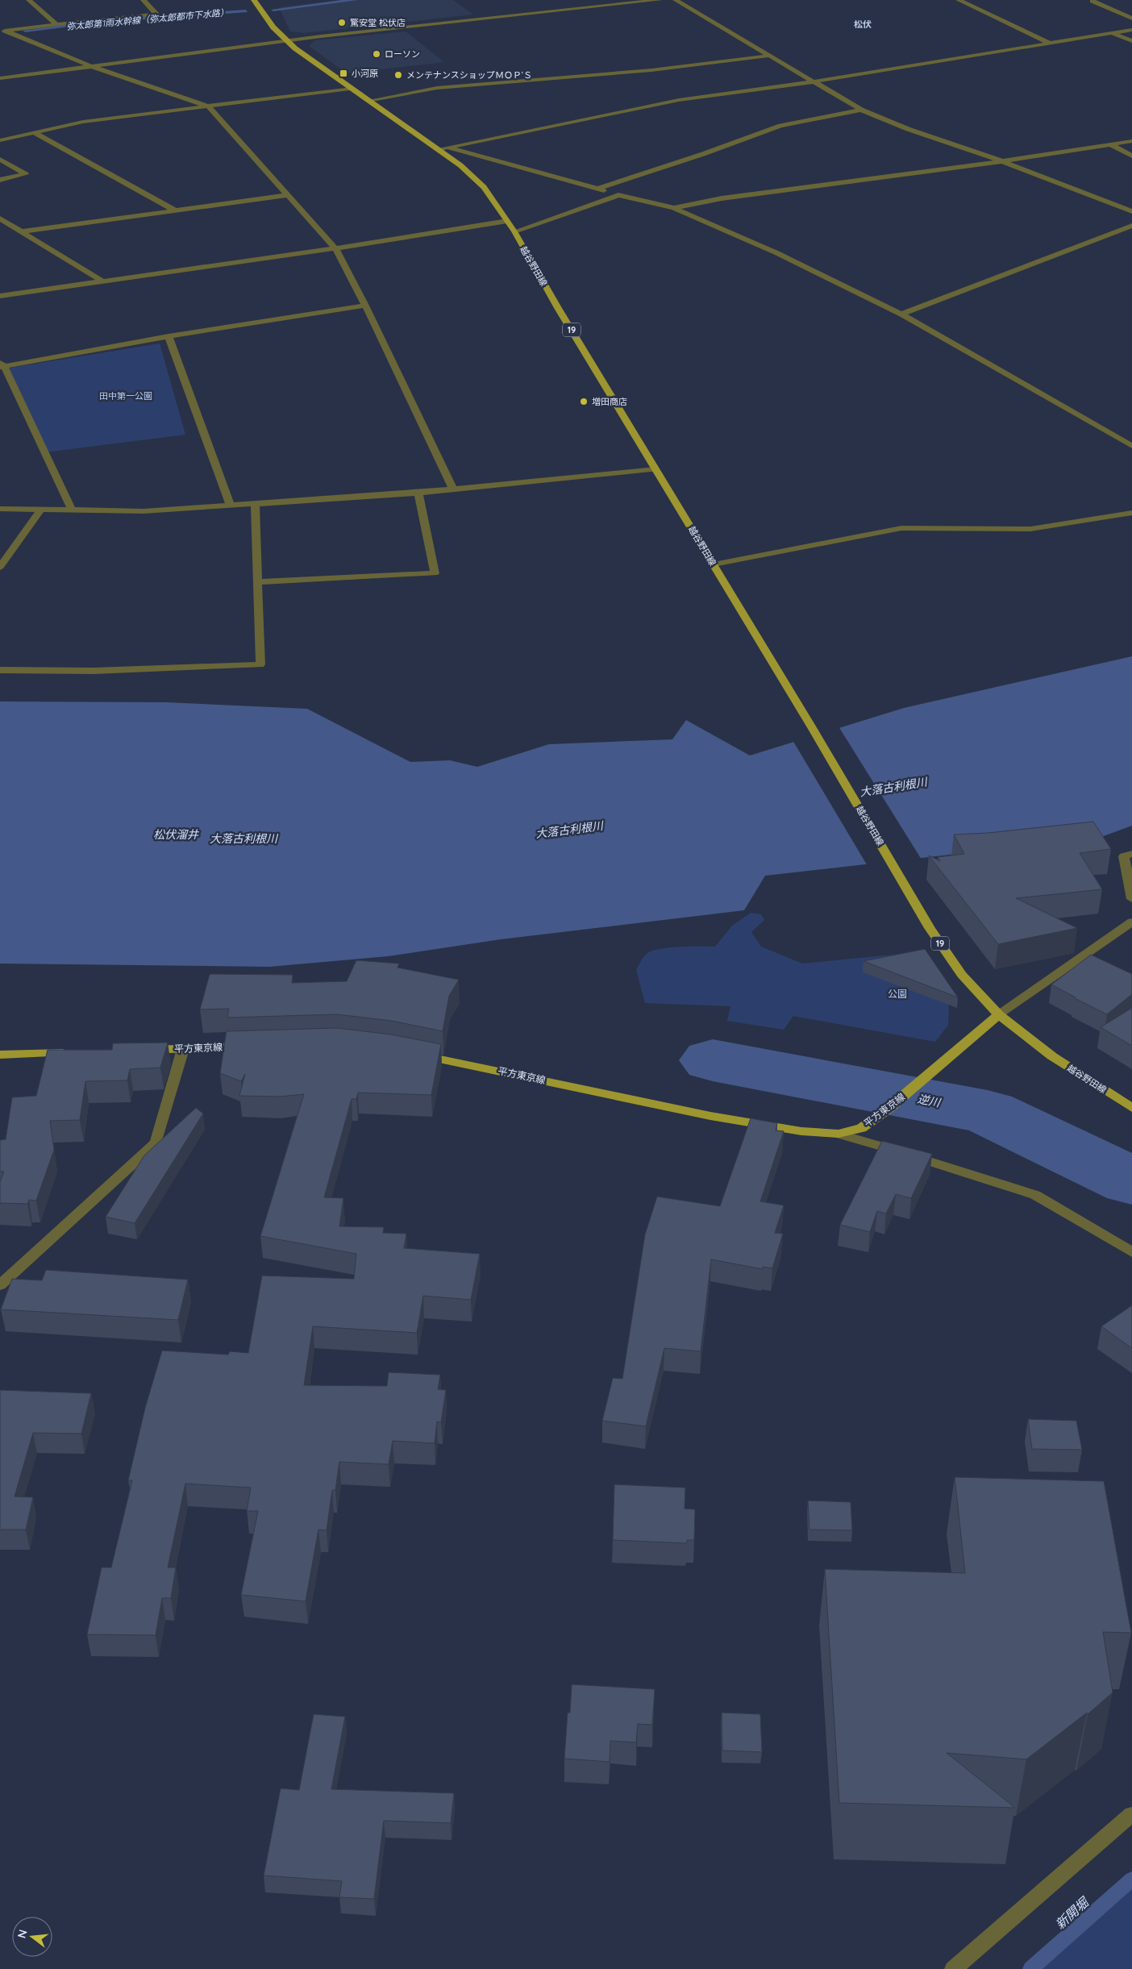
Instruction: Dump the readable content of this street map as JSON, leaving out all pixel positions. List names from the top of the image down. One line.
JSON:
{"streets":{"main road":["越谷野田線","19","平方東京線"]},"crossings":[["越谷野田線","平方東京線"]],"districts":["松伏"],"water":["弥太郎第1雨水幹線（弥太郎都市下水路）","大落古利根川","松伏溜井","逆川","新開堀"],"parks":["田中第一公園","公園"],"places":{"other":["驚安堂 松伏店","ローソン","メンテナンスショップＭＯＰ’Ｓ","増田商店"],"transit":["小河原"]},"north":"left"}
